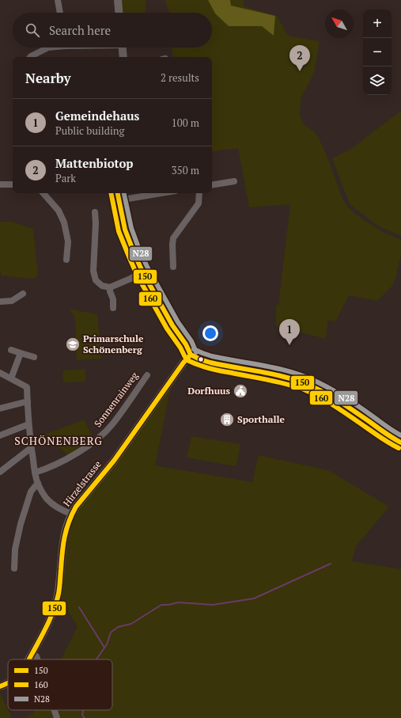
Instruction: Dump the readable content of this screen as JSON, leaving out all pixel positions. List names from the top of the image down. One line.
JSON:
{"streets":{"street":["Sonnenrainweg","Hirzelstrasse"]},"districts":["SCHÖNENBERG"],"places":{"school or university":["Primarschule Schönenberg"],"public building":["Dorfhuus"],"building":["Sporthalle"]},"lines":["transit line 150","transit line 160","transit line N28"],"legend":["150","160","N28"],"north":"top left","page":{"map_buttons":["+","−"],"search":"Search here","pins":["2","1"],"heading":["Nearby","2 results"],"list":[{"mark":"1","name":"Gemeindehaus","note":"Public building","value":"100 m"},{"mark":"2","name":"Mattenbiotop","note":"Park","value":"350 m"}]}}
